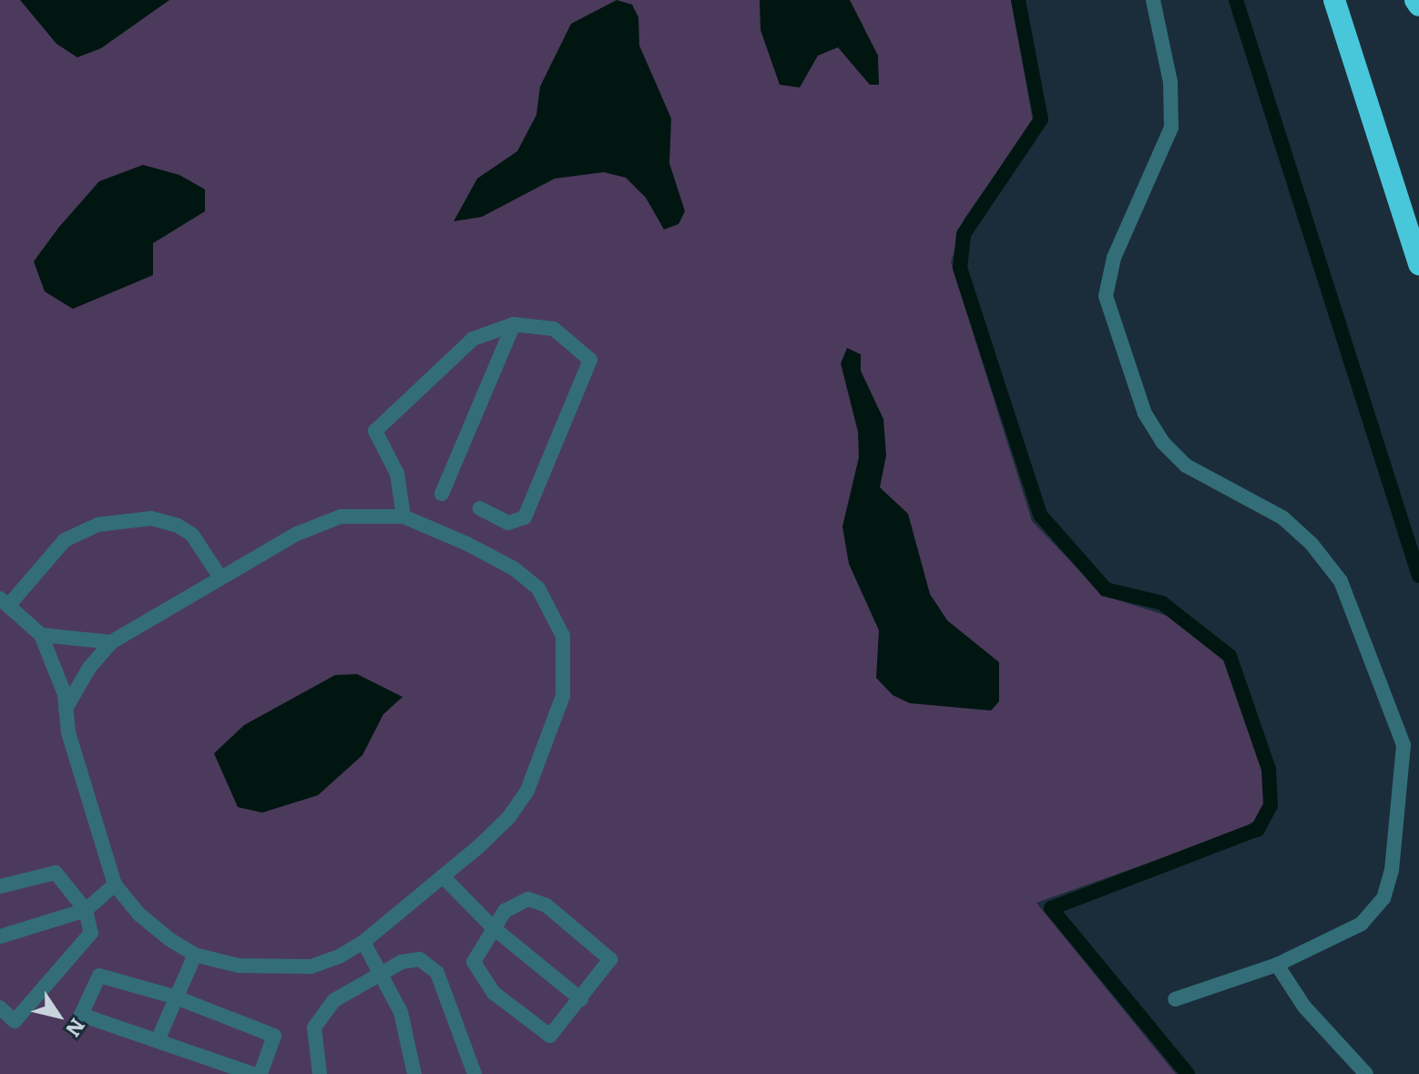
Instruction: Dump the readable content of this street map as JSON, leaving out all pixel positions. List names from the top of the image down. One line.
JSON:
{"north":"bottom right"}
